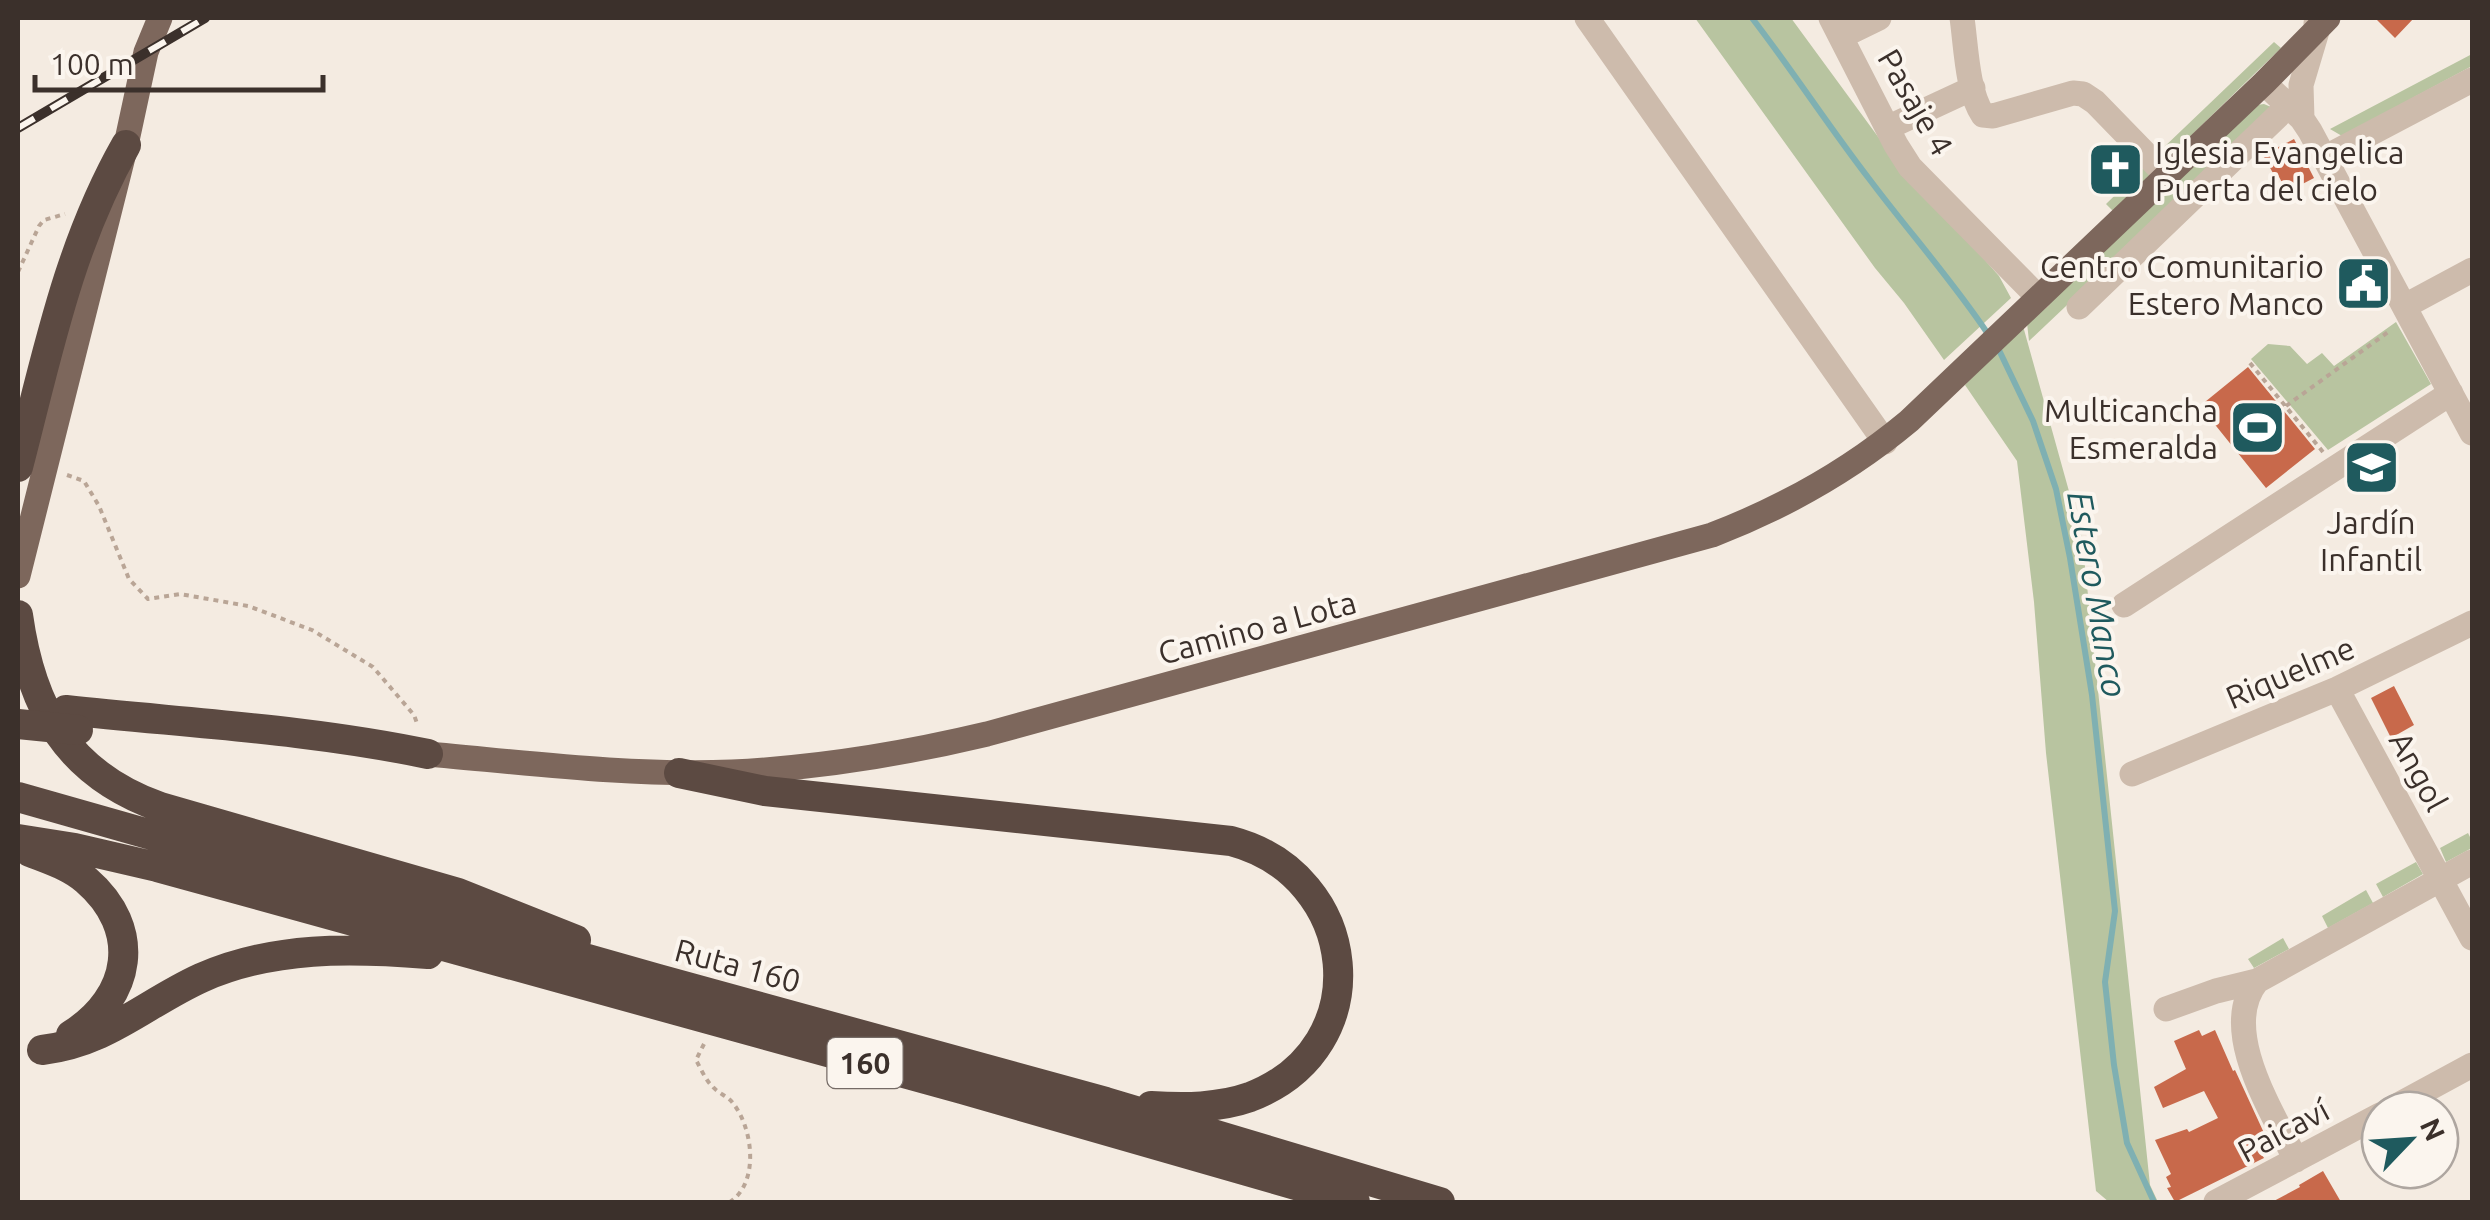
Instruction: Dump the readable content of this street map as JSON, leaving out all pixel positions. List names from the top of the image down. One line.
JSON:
{"streets":{"highway":["Ruta 160","160"],"main road":["Camino a Lota"],"street":["Pasaje 4","Riquelme","Angol","Paicaví"]},"crossings":[["Pasaje 4","Camino a Lota"],["Riquelme","Angol"]],"water":["Estero Manco"],"places":{"church":["Iglesia Evangelica Puerta del cielo"],"public building":["Centro Comunitario Estero Manco"],"sports":["Multicancha Esmeralda"],"school or university":["Jardín Infantil"]},"scale_bar":"100 m","north":"top right"}
